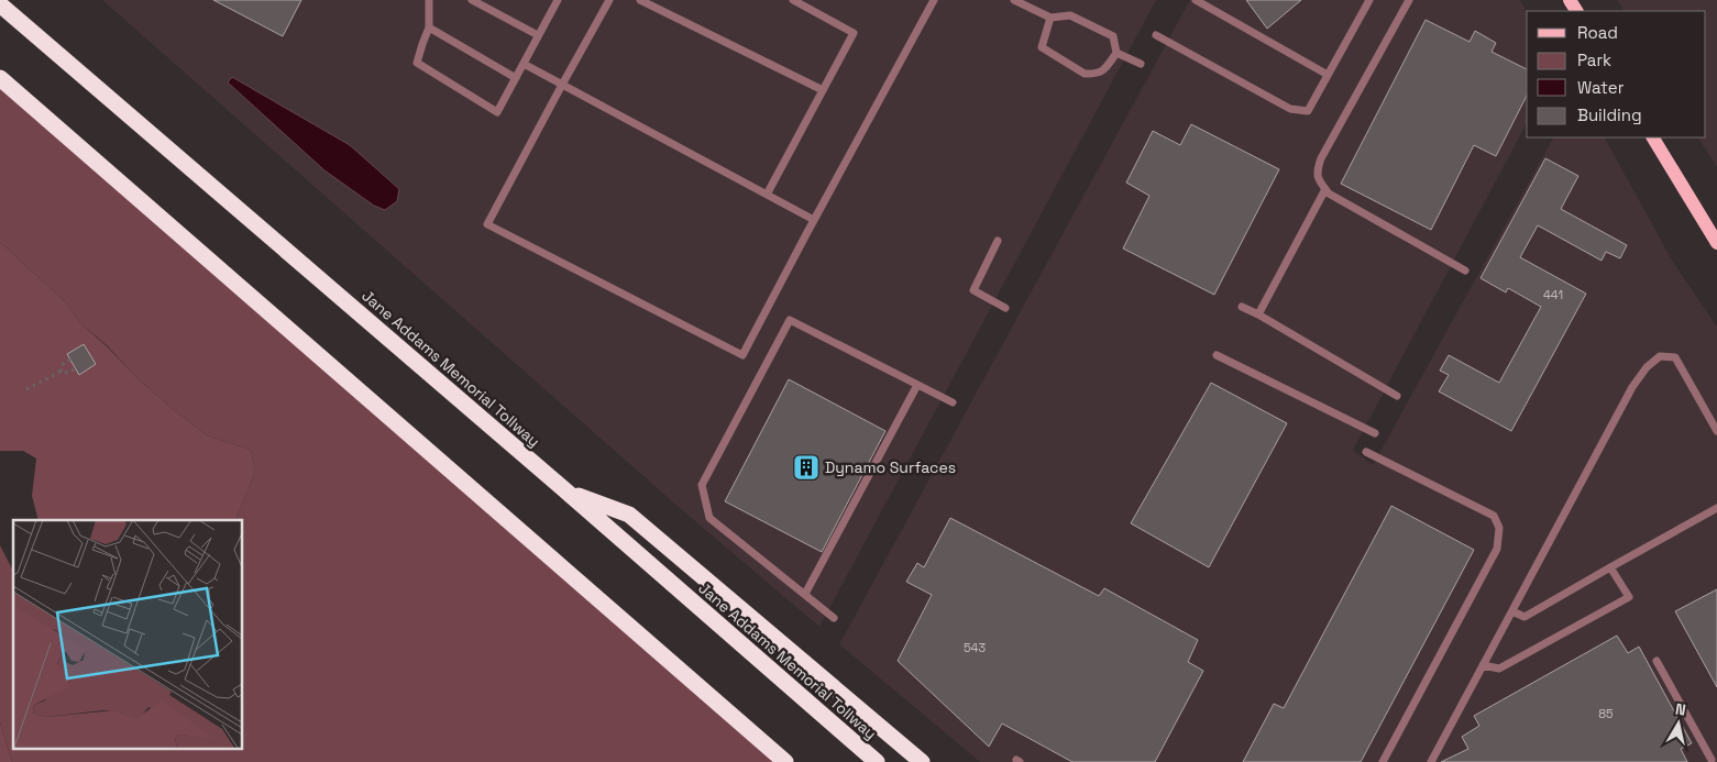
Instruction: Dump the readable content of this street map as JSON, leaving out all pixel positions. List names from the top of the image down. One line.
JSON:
{"streets":{"highway":["Jane Addams Memorial Tollway"]},"places":{"building":["Dynamo Surfaces"]},"house_numbers":["441","543","85"],"legend":["Road","Park","Water","Building"],"north":"top"}
